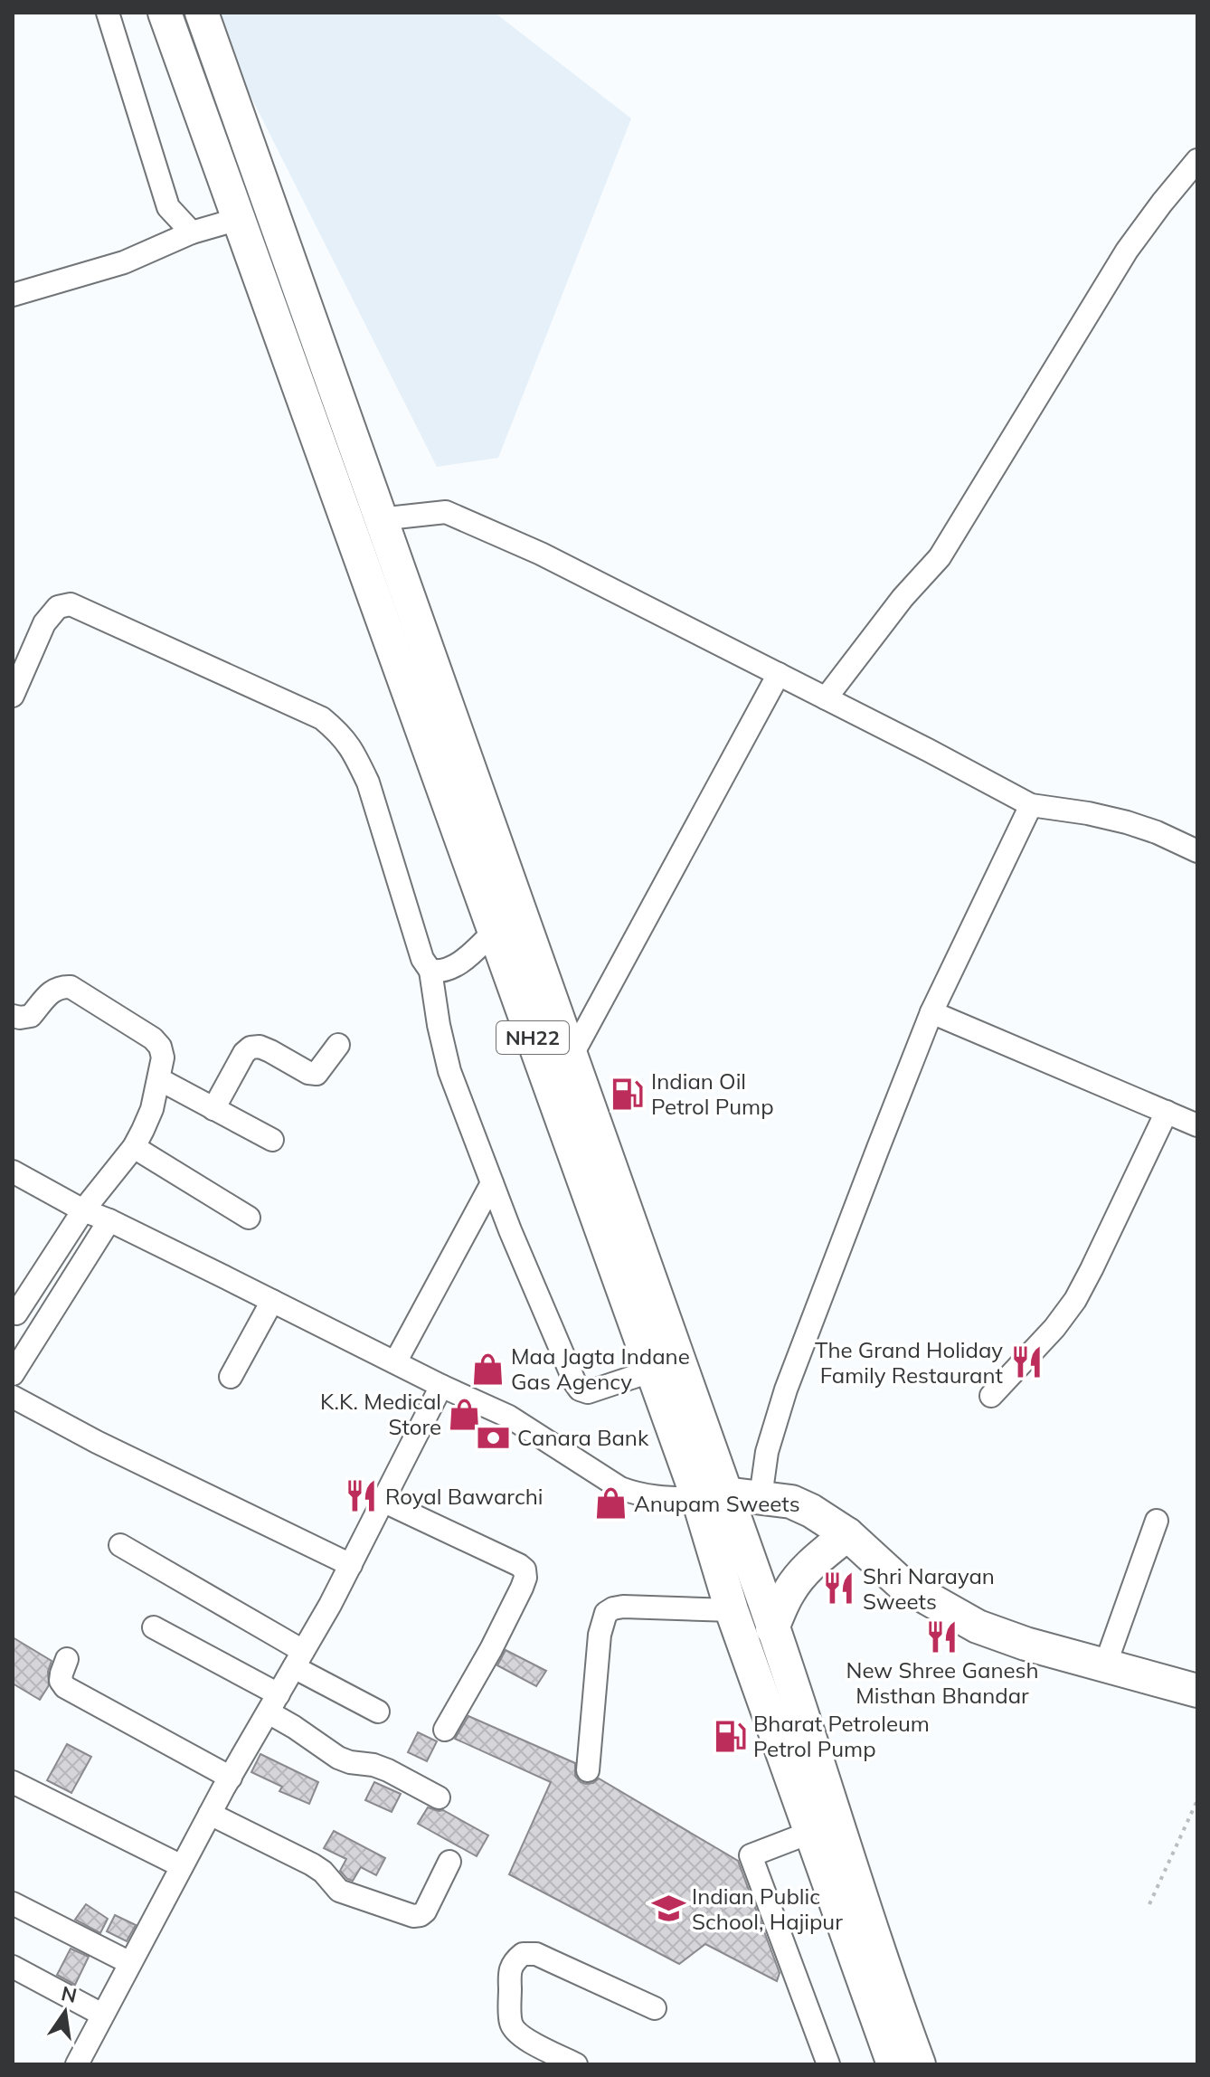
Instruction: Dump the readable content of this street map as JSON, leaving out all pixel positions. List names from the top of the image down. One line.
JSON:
{"streets":{"highway":["NH22"]},"places":{"fuel station":["Indian Oil Petrol Pump","Bharat Petroleum Petrol Pump"],"restaurant":["The Grand Holiday Family Restaurant","Royal Bawarchi","Shri Narayan Sweets","New Shree Ganesh Misthan Bhandar"],"shop":["Maa Jagta Indane Gas Agency","K.K. Medical Store","Anupam Sweets"],"bank":["Canara Bank"],"school or university":["Indian Public School, Hajipur"]},"north":"top"}
